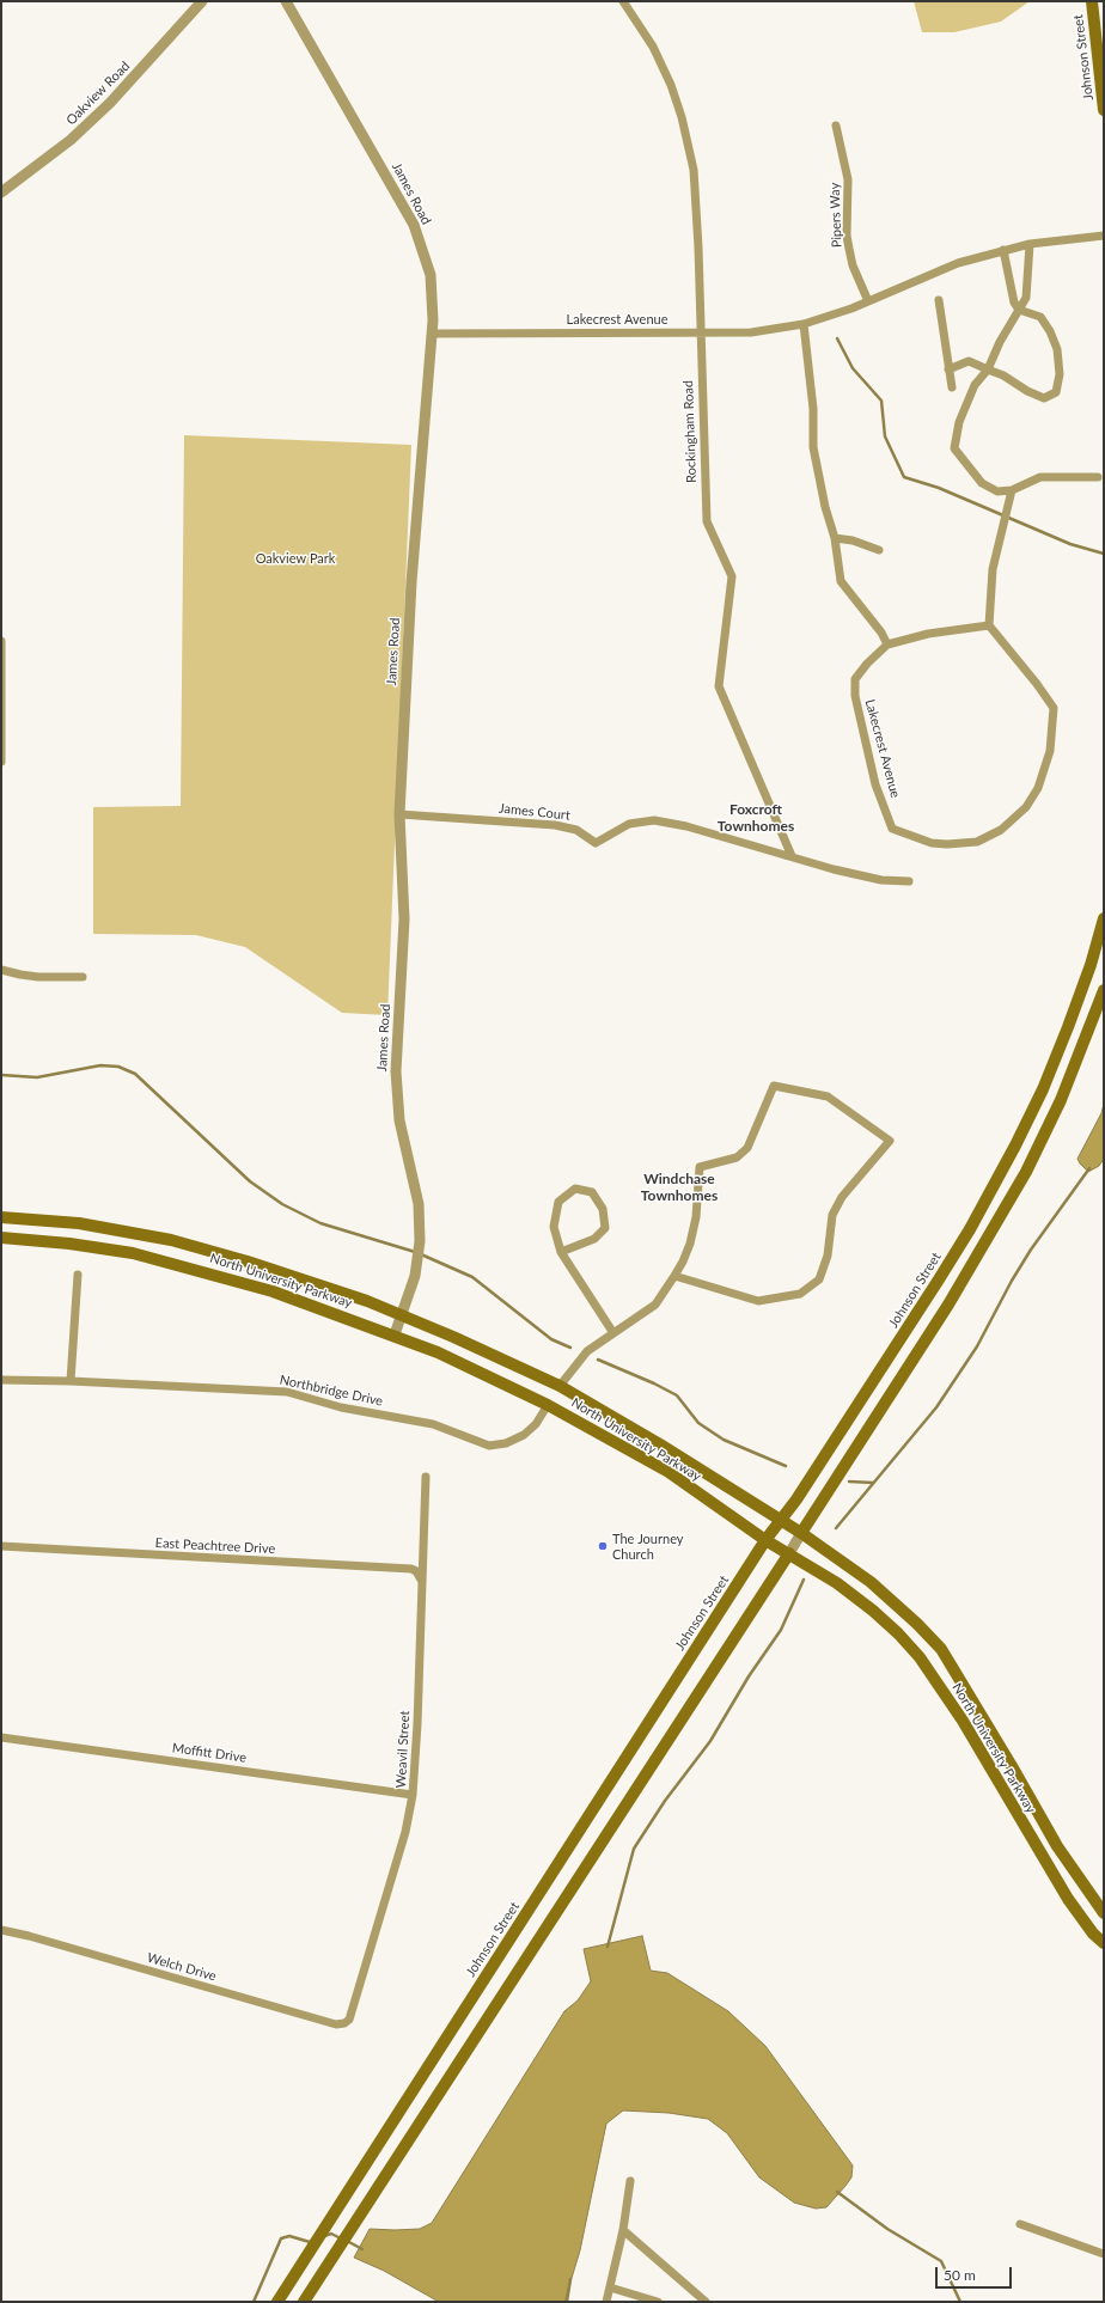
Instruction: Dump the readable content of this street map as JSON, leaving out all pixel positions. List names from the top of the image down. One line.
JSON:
{"streets":{"main road":["Johnson Street","North University Parkway"],"street":["Oakview Road","James Road","Pipers Way","Lakecrest Avenue","Rockingham Road","James Court","Northbridge Drive","East Peachtree Drive","Weavil Street","Moffitt Drive","Welch Drive"]},"crossings":[["Johnson Street","North University Parkway"],["James Road","Lakecrest Avenue"],["James Road","James Court"],["James Road","North University Parkway"],["Pipers Way","Lakecrest Avenue"],["Lakecrest Avenue","Rockingham Road"],["Rockingham Road","James Court"],["North University Parkway","Northbridge Drive"],["East Peachtree Drive","Weavil Street"],["Weavil Street","Moffitt Drive"],["Weavil Street","Welch Drive"]],"districts":["Foxcroft Townhomes","Windchase Townhomes"],"parks":["Oakview Park"],"places":["The Journey Church"],"scale_bar":"50 m"}
